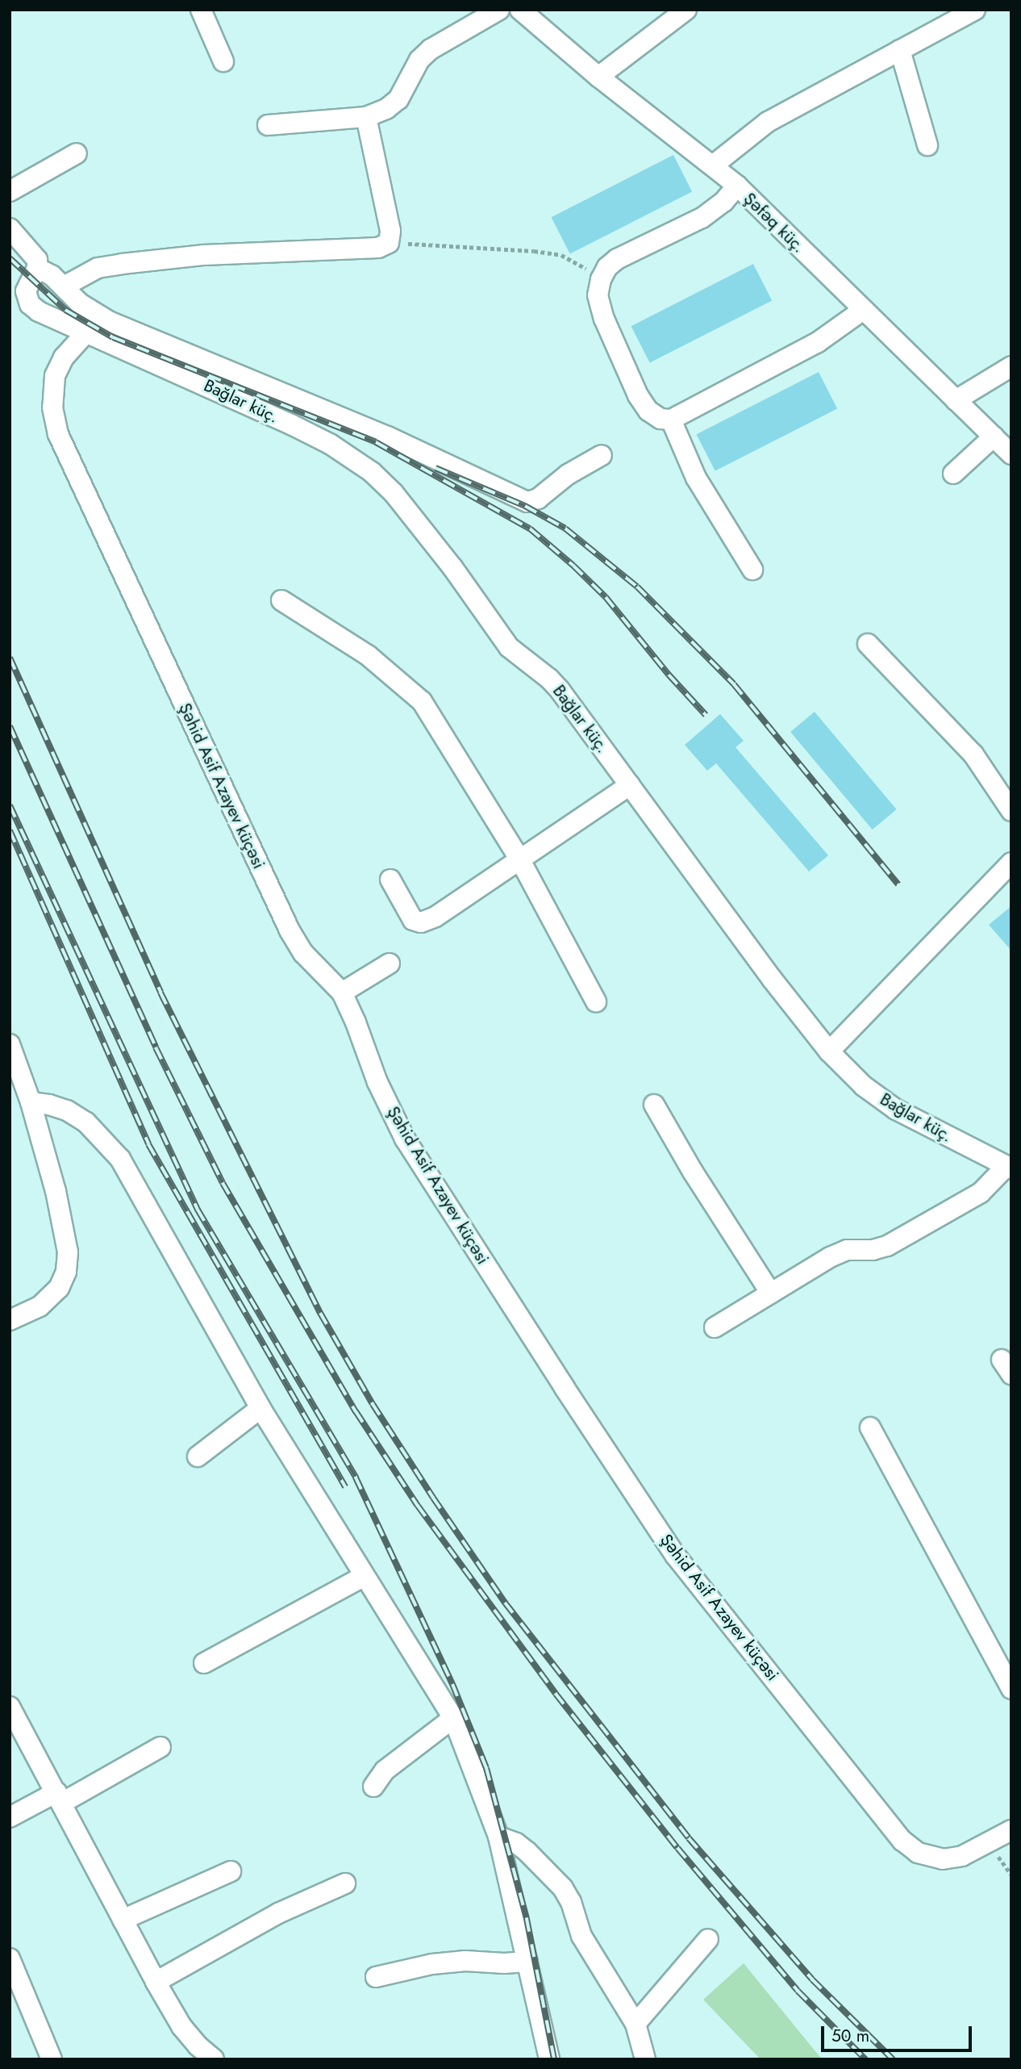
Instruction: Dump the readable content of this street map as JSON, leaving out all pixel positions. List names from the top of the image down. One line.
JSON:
{"streets":{"street":["Şəfəq küç.","Bağlar küç.","Şəhid Asif Azayev küçəsi"]},"crossings":[["Bağlar küç.","Şəhid Asif Azayev küçəsi"]],"scale_bar":"50 m"}
